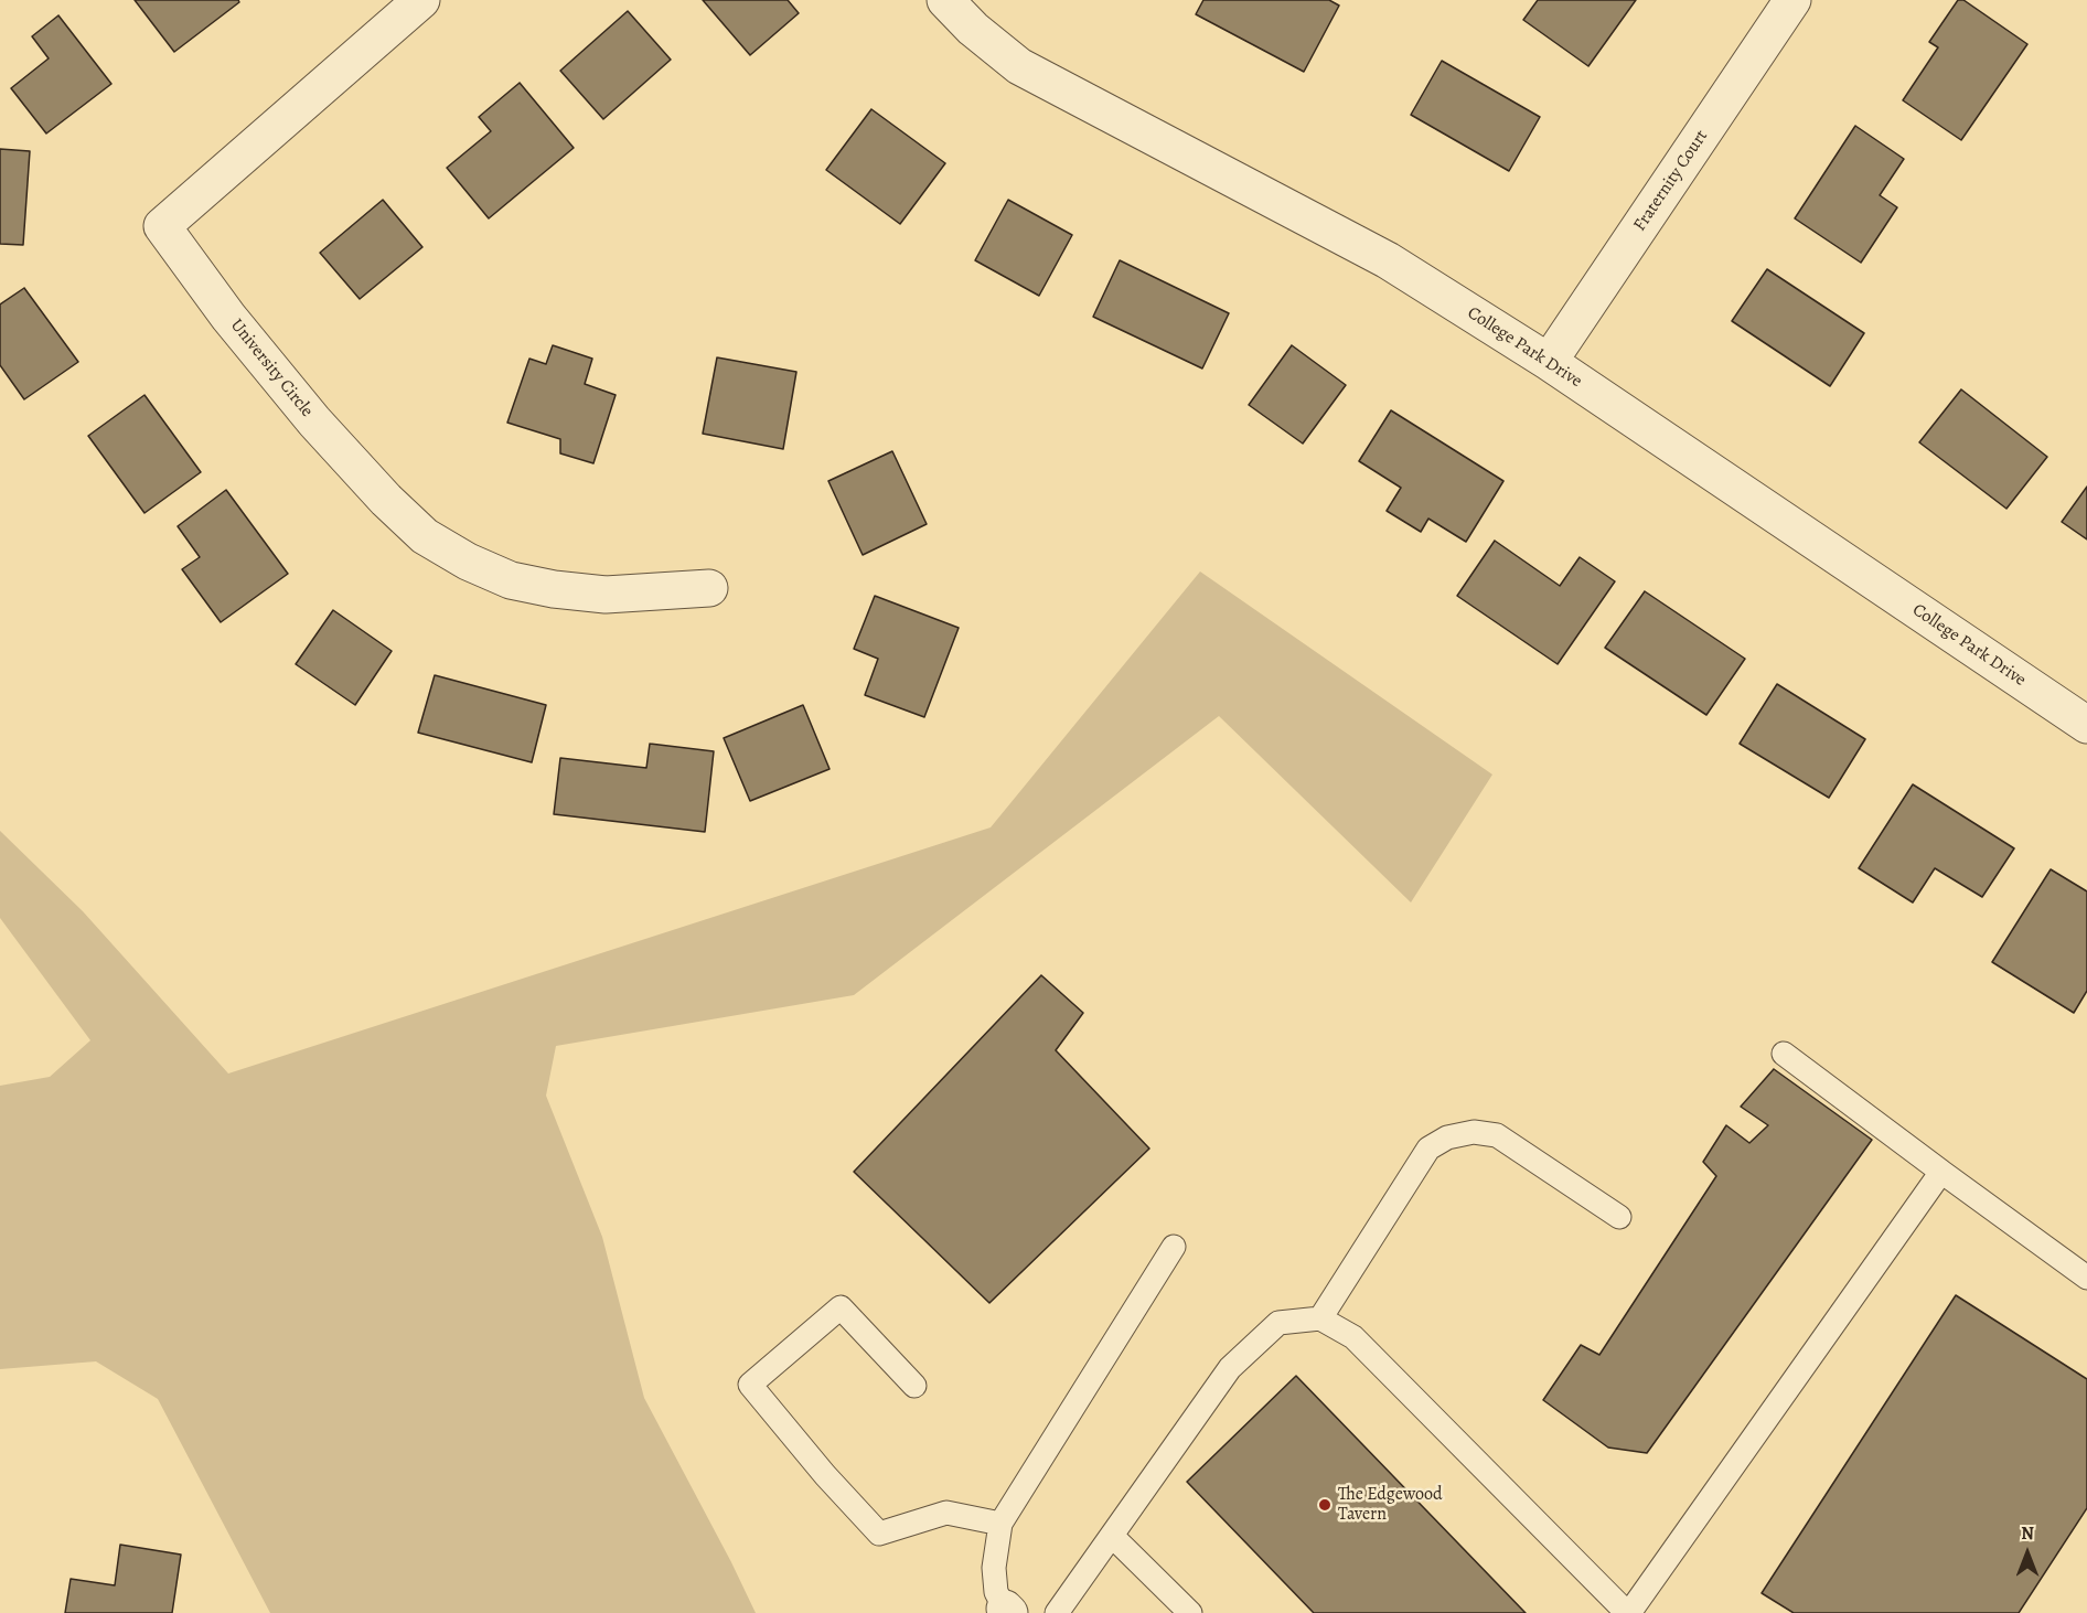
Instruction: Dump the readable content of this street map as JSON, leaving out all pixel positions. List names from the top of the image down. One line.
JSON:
{"streets":{"street":["Fraternity Court","College Park Drive","University Circle"]},"crossings":[["Fraternity Court","College Park Drive"]],"places":["The Edgewood Tavern"],"north":"top"}
